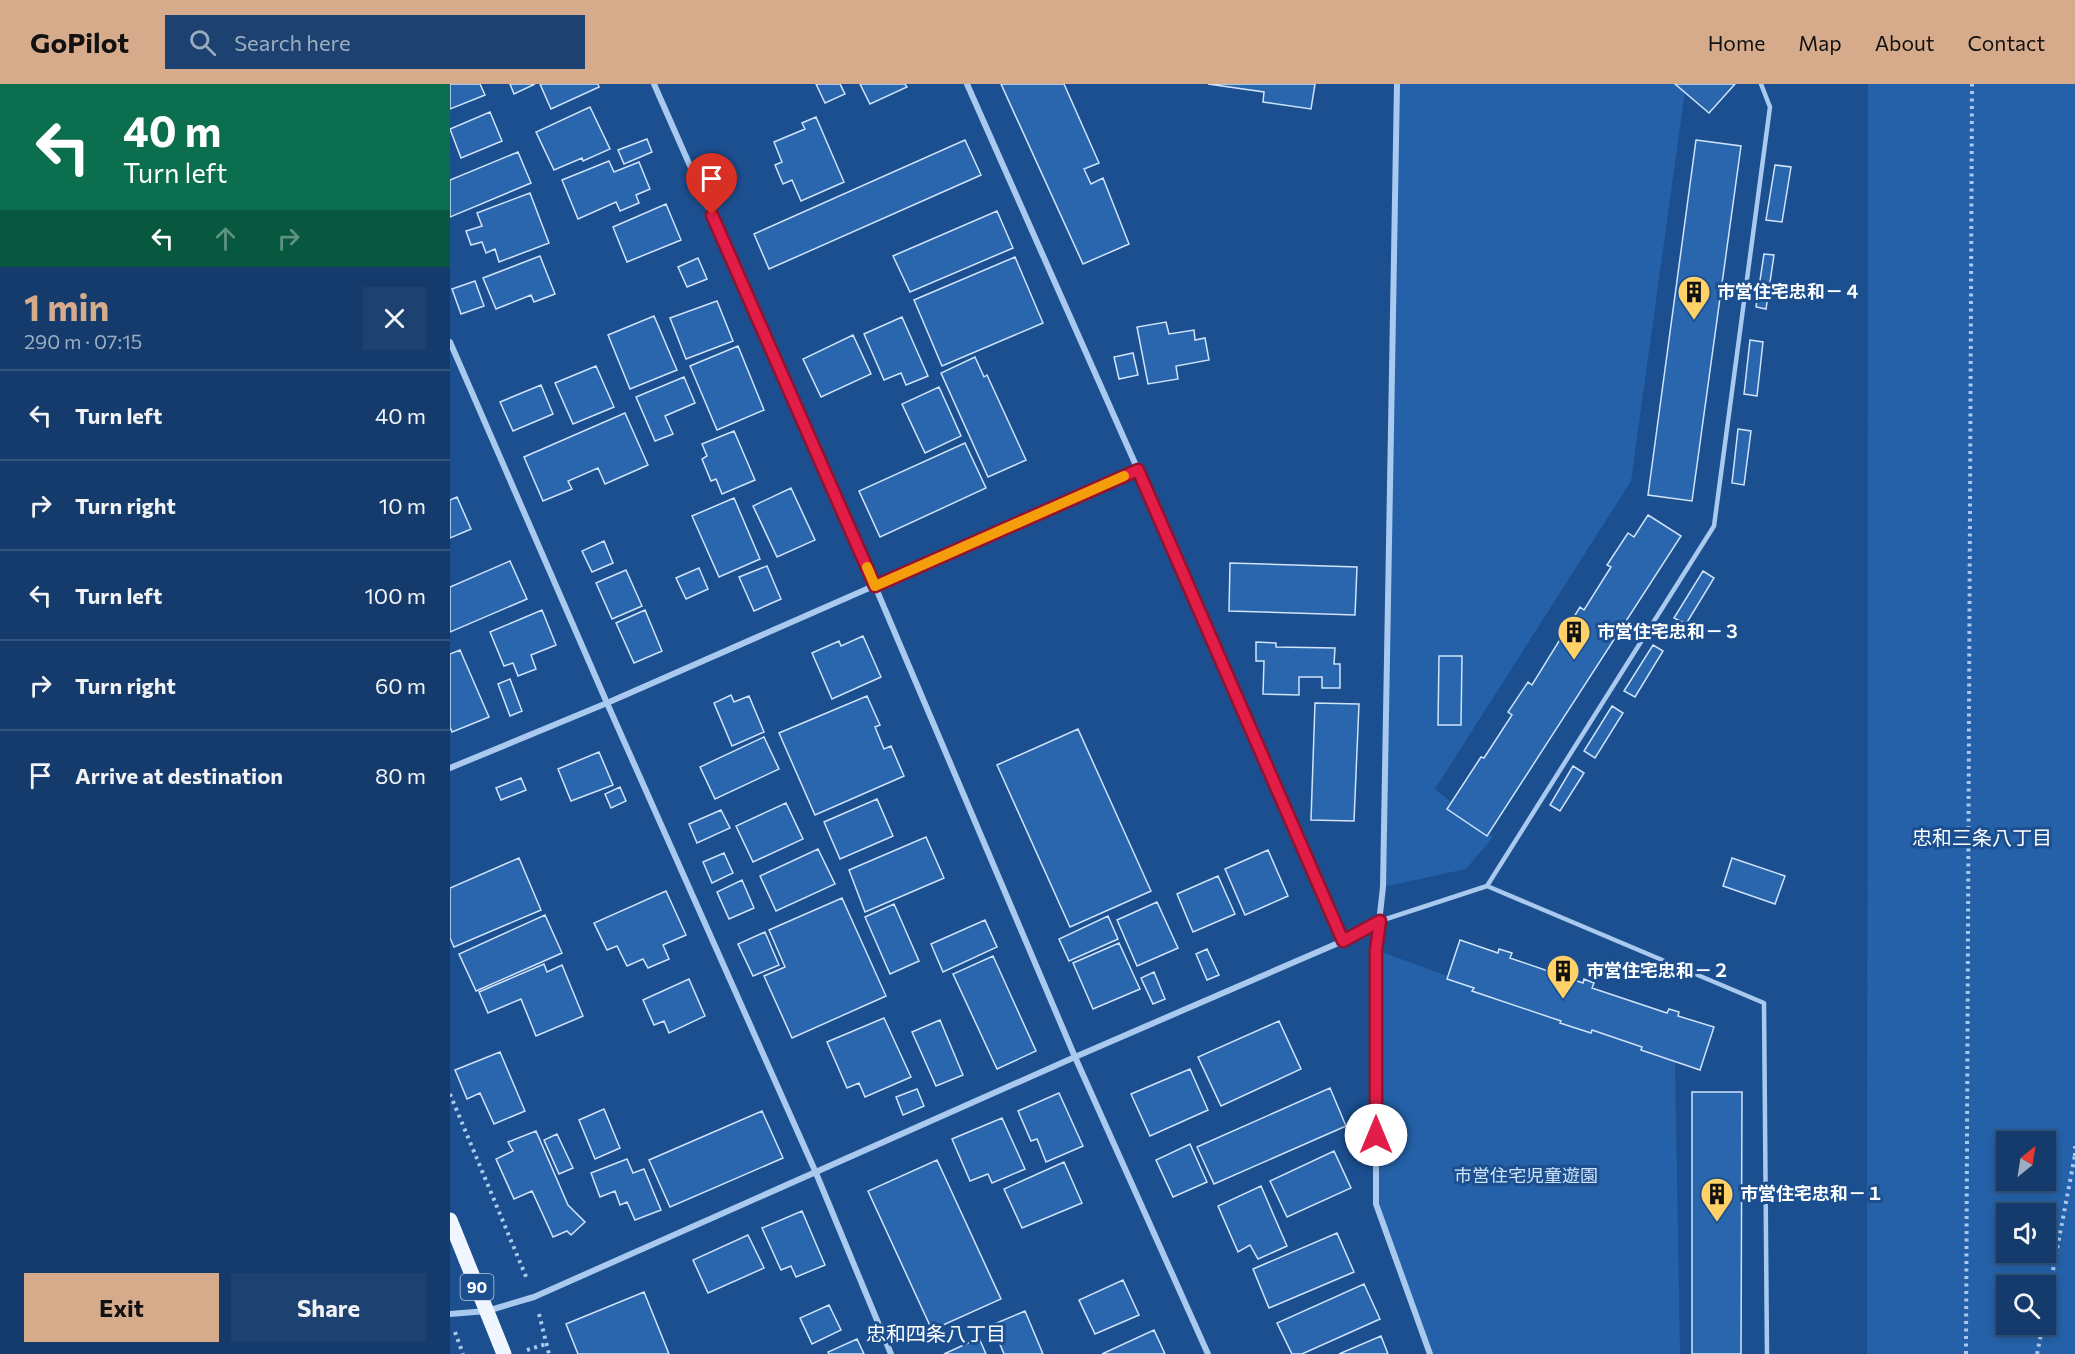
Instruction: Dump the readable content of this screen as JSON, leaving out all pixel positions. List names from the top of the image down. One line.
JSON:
{"streets":{"main road":["90"]},"districts":["忠和三条八丁目","忠和四条八丁目"],"parks":["市営住宅児童遊園"],"places":{"building":["市営住宅忠和－４","市営住宅忠和－３","市営住宅忠和－２","市営住宅忠和－１"]},"north":"top right","page":{"header":"GoPilot","search":"Search here","nav":["Home","Map","About","Contact"],"turn":["40 m","Turn left"],"heading":["1 min","290 m · 07:15"],"list":[{"name":"Turn left","value":"40 m"},{"name":"Turn right","value":"10 m"},{"name":"Turn left","value":"100 m"},{"name":"Turn right","value":"60 m"},{"name":"Arrive at destination","value":"80 m"}],"buttons":["Exit","Share"]}}
